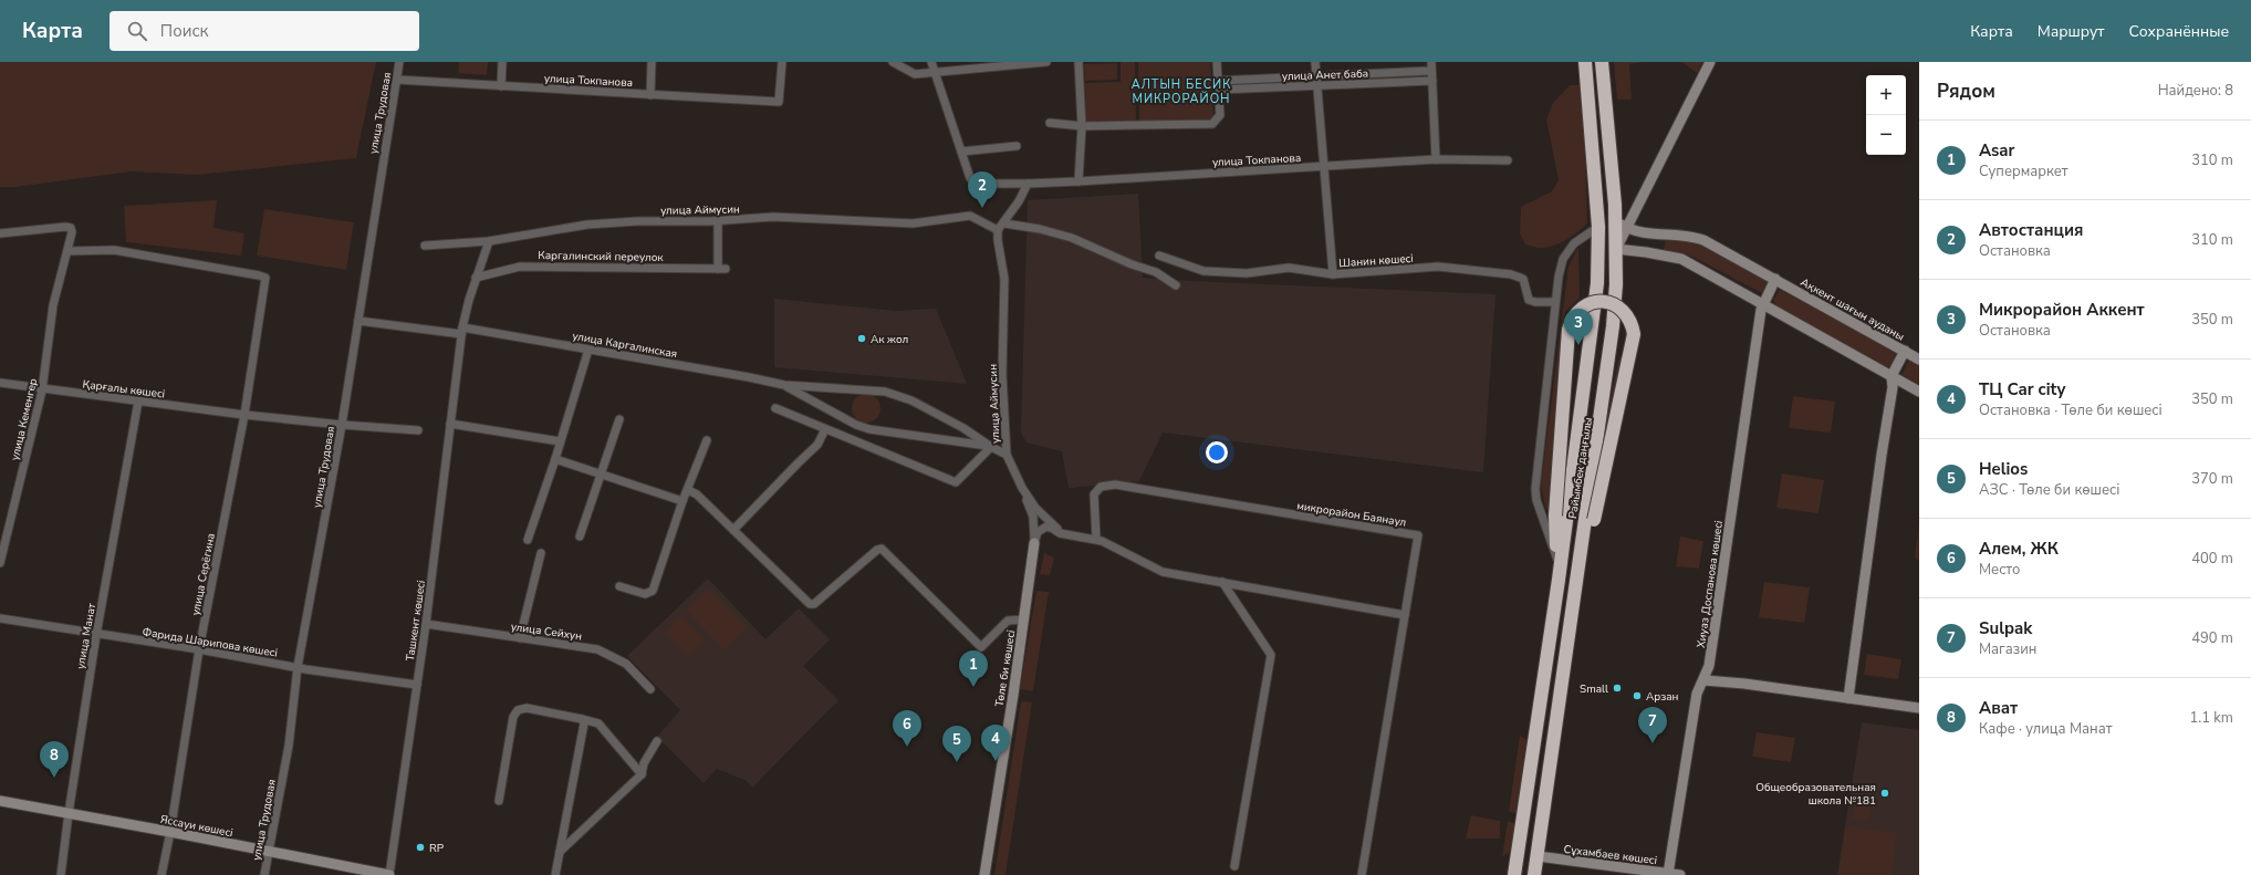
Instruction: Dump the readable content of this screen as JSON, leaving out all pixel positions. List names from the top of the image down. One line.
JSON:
{"streets":{"highway":["Райымбек даңғылы"],"street":["улица Анет баба","улица Токпанова","улица Трудовая","улица Аймусин","Каргалинский переулок","Шанин көшесі","Ақкент шағын ауданы","улица Каргалинская","Қарғалы көшесі","улица Кеменгер","микрорайон Баянаул","улица Серёгина","Хиуаз Доспанова көшесі","Ташкент көшесі","улица Сейхун","улица Манат","Фарида Шарипова көшесі","Төле би көшесі","Яссауи көшесі","Сұхамбаев көшесі"]},"crossings":[["улица Токпанова","улица Трудовая"],["улица Трудовая","улица Каргалинская"],["улица Трудовая","Фарида Шарипова көшесі"],["улица Трудовая","Яссауи көшесі"],["улица Аймусин","Каргалинский переулок"],["улица Аймусин","Ташкент көшесі"],["Каргалинский переулок","Ташкент көшесі"],["Ақкент шағын ауданы","Райымбек даңғылы"],["Ақкент шағын ауданы","Хиуаз Доспанова көшесі"],["улица Каргалинская","Ташкент көшесі"],["Қарғалы көшесі","улица Кеменгер"],["Қарғалы көшесі","улица Серёгина"],["Қарғалы көшесі","улица Манат"],["улица Кеменгер","улица Серёгина"],["Райымбек даңғылы","Сұхамбаев көшесі"],["улица Серёгина","Фарида Шарипова көшесі"],["улица Серёгина","Яссауи көшесі"],["Хиуаз Доспанова көшесі","Сұхамбаев көшесі"],["Ташкент көшесі","улица Сейхун"],["Ташкент көшесі","Фарида Шарипова көшесі"],["Ташкент көшесі","Яссауи көшесі"],["улица Манат","Фарида Шарипова көшесі"],["улица Манат","Яссауи көшесі"]],"districts":["АЛТЫН БЕСИК МИКРОРАЙОН"],"places":["Ак жол","Small","Арзан","Общеобразовательная школа №181","RP"],"page":{"header":"Карта","search":"Поиск","nav":["Карта","Маршрут","Сохранённые"],"heading":["Рядом","Найдено: 8"],"map_buttons":["+","−"],"list":[{"mark":"1","name":"Asar","note":"Супермаркет","value":"310 m"},{"mark":"2","name":"Автостанция","note":"Остановка","value":"310 m"},{"mark":"3","name":"Микрорайон Аккент","note":"Остановка","value":"350 m"},{"mark":"4","name":"ТЦ Car city","note":"Остановка · Төле би көшесі","value":"350 m"},{"mark":"5","name":"Helios","note":"АЗС · Төле би көшесі","value":"370 m"},{"mark":"6","name":"Алем, ЖК","note":"Место","value":"400 m"},{"mark":"7","name":"Sulpak","note":"Магазин","value":"490 m"},{"mark":"8","name":"Ават","note":"Кафе · улица Манат","value":"1.1 km"}],"pins":["2","3","1","7","6","4","5","8"]}}
